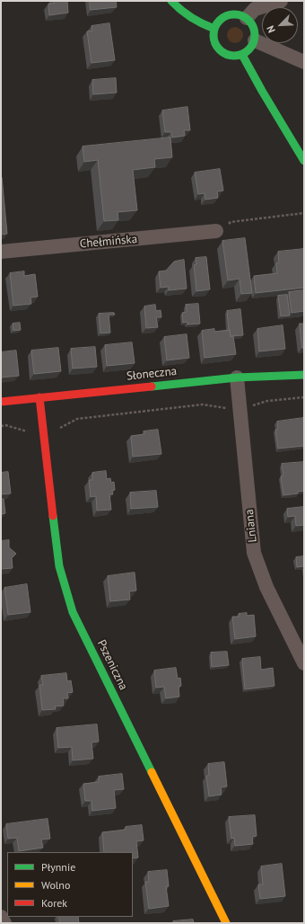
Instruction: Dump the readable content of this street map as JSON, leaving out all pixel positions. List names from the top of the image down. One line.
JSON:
{"streets":{"street":["Chełmińska","Słoneczna","Lniana","Pszeniczna"]},"crossings":[["Słoneczna","Lniana"],["Słoneczna","Pszeniczna"]],"legend":["Płynnie","Wolno","Korek"],"north":"bottom left"}
